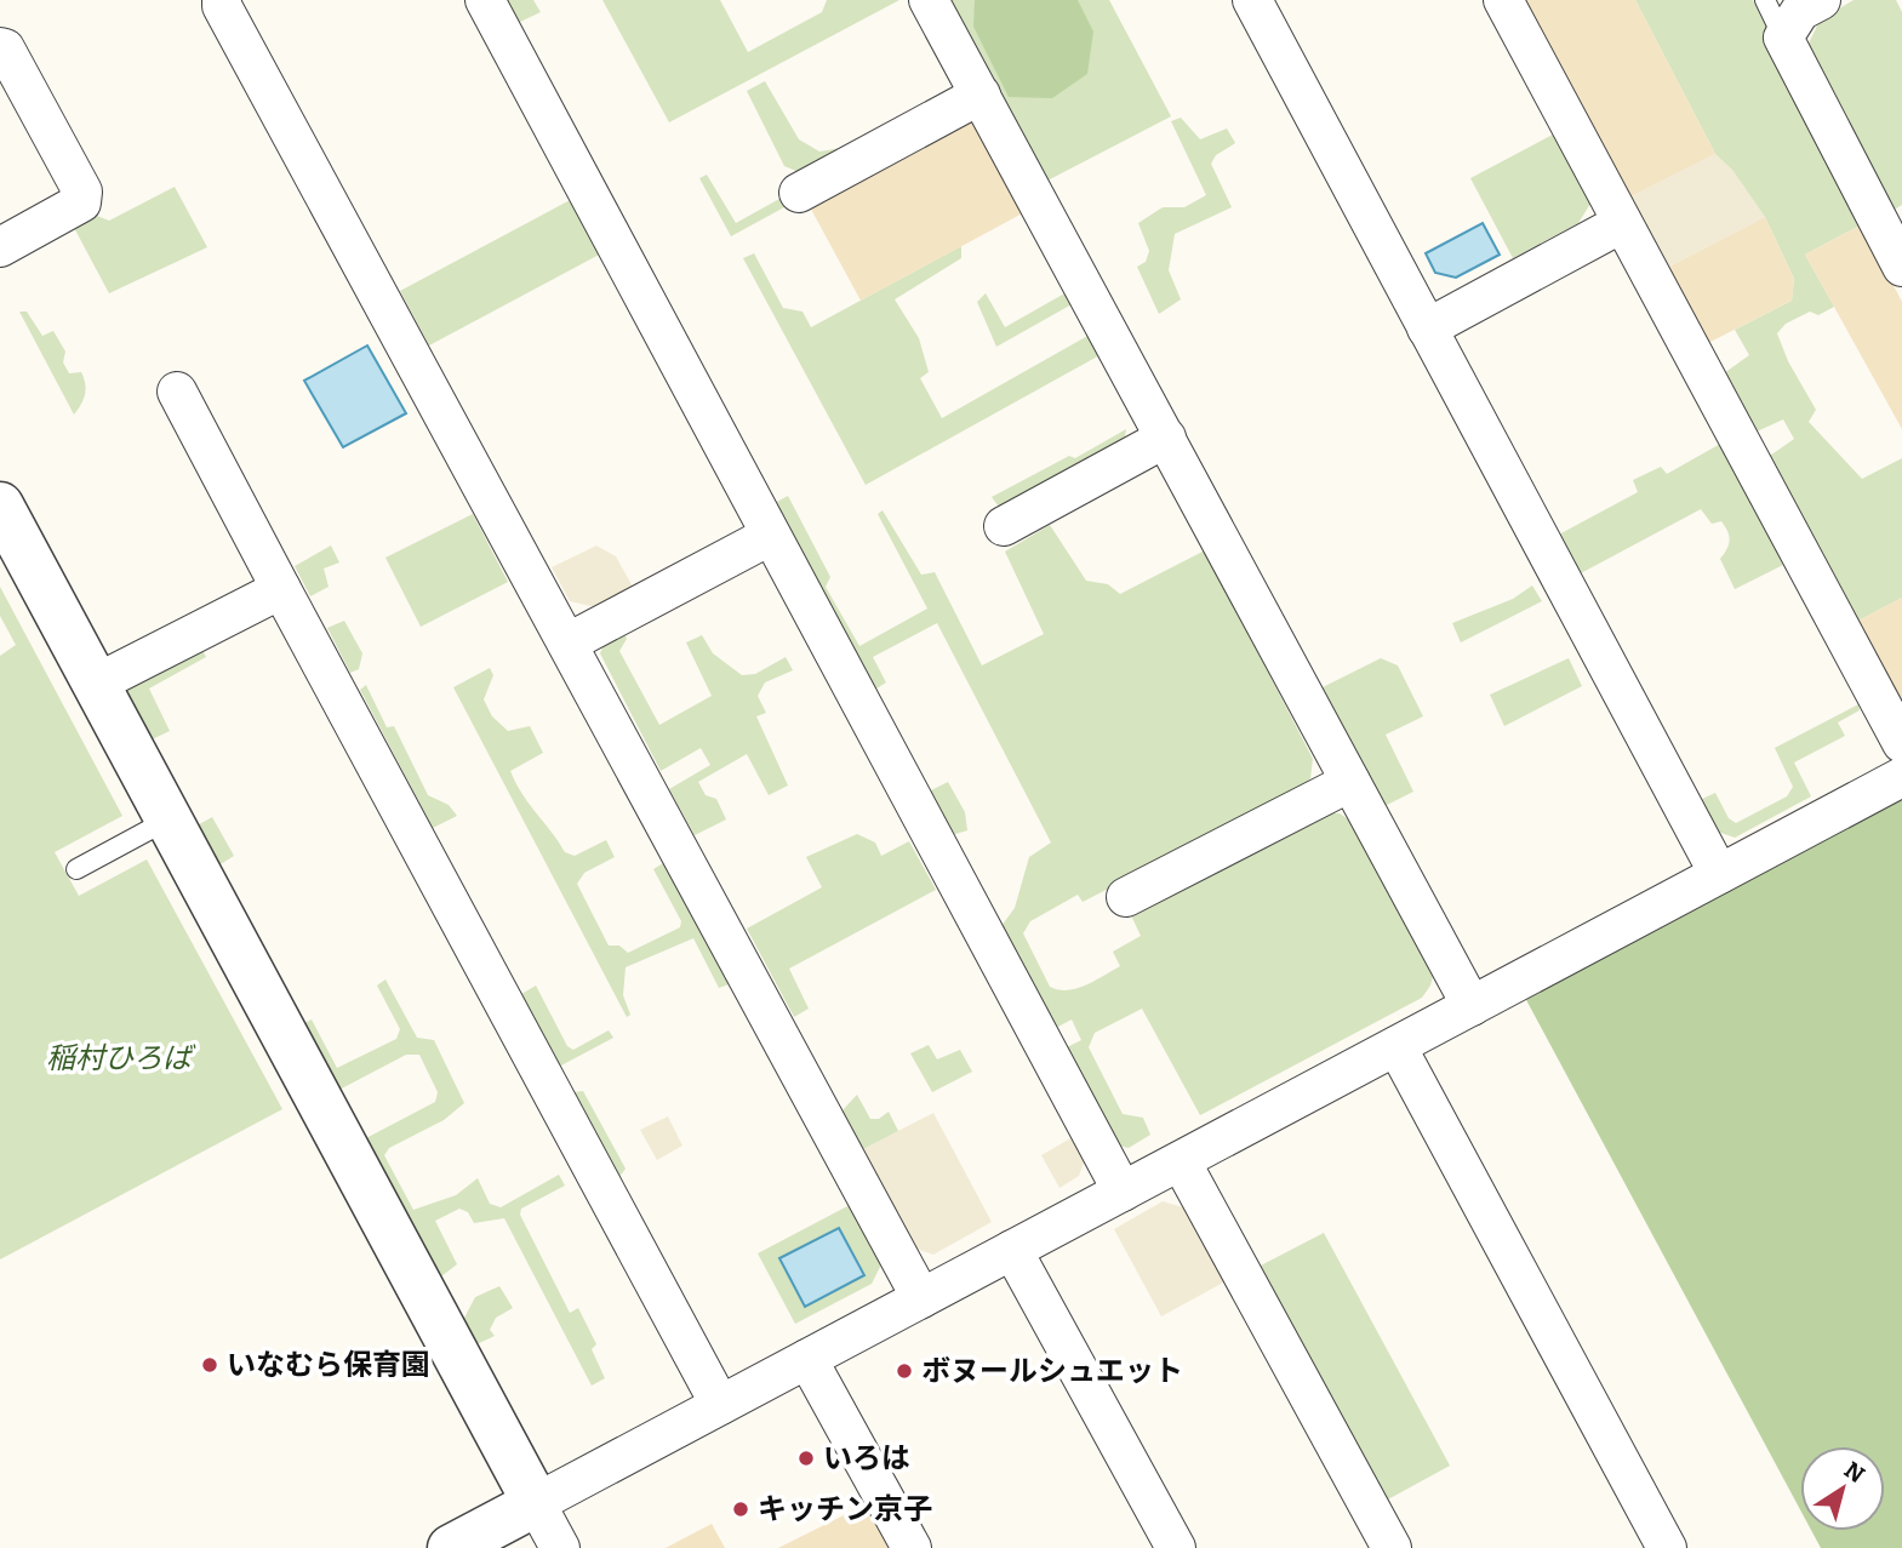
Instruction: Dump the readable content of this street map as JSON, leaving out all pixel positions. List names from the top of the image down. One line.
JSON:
{"parks":["稲村ひろば"],"places":["いなむら保育園","ボヌールシュエット","いろは","キッチン京子"],"north":"top right"}
